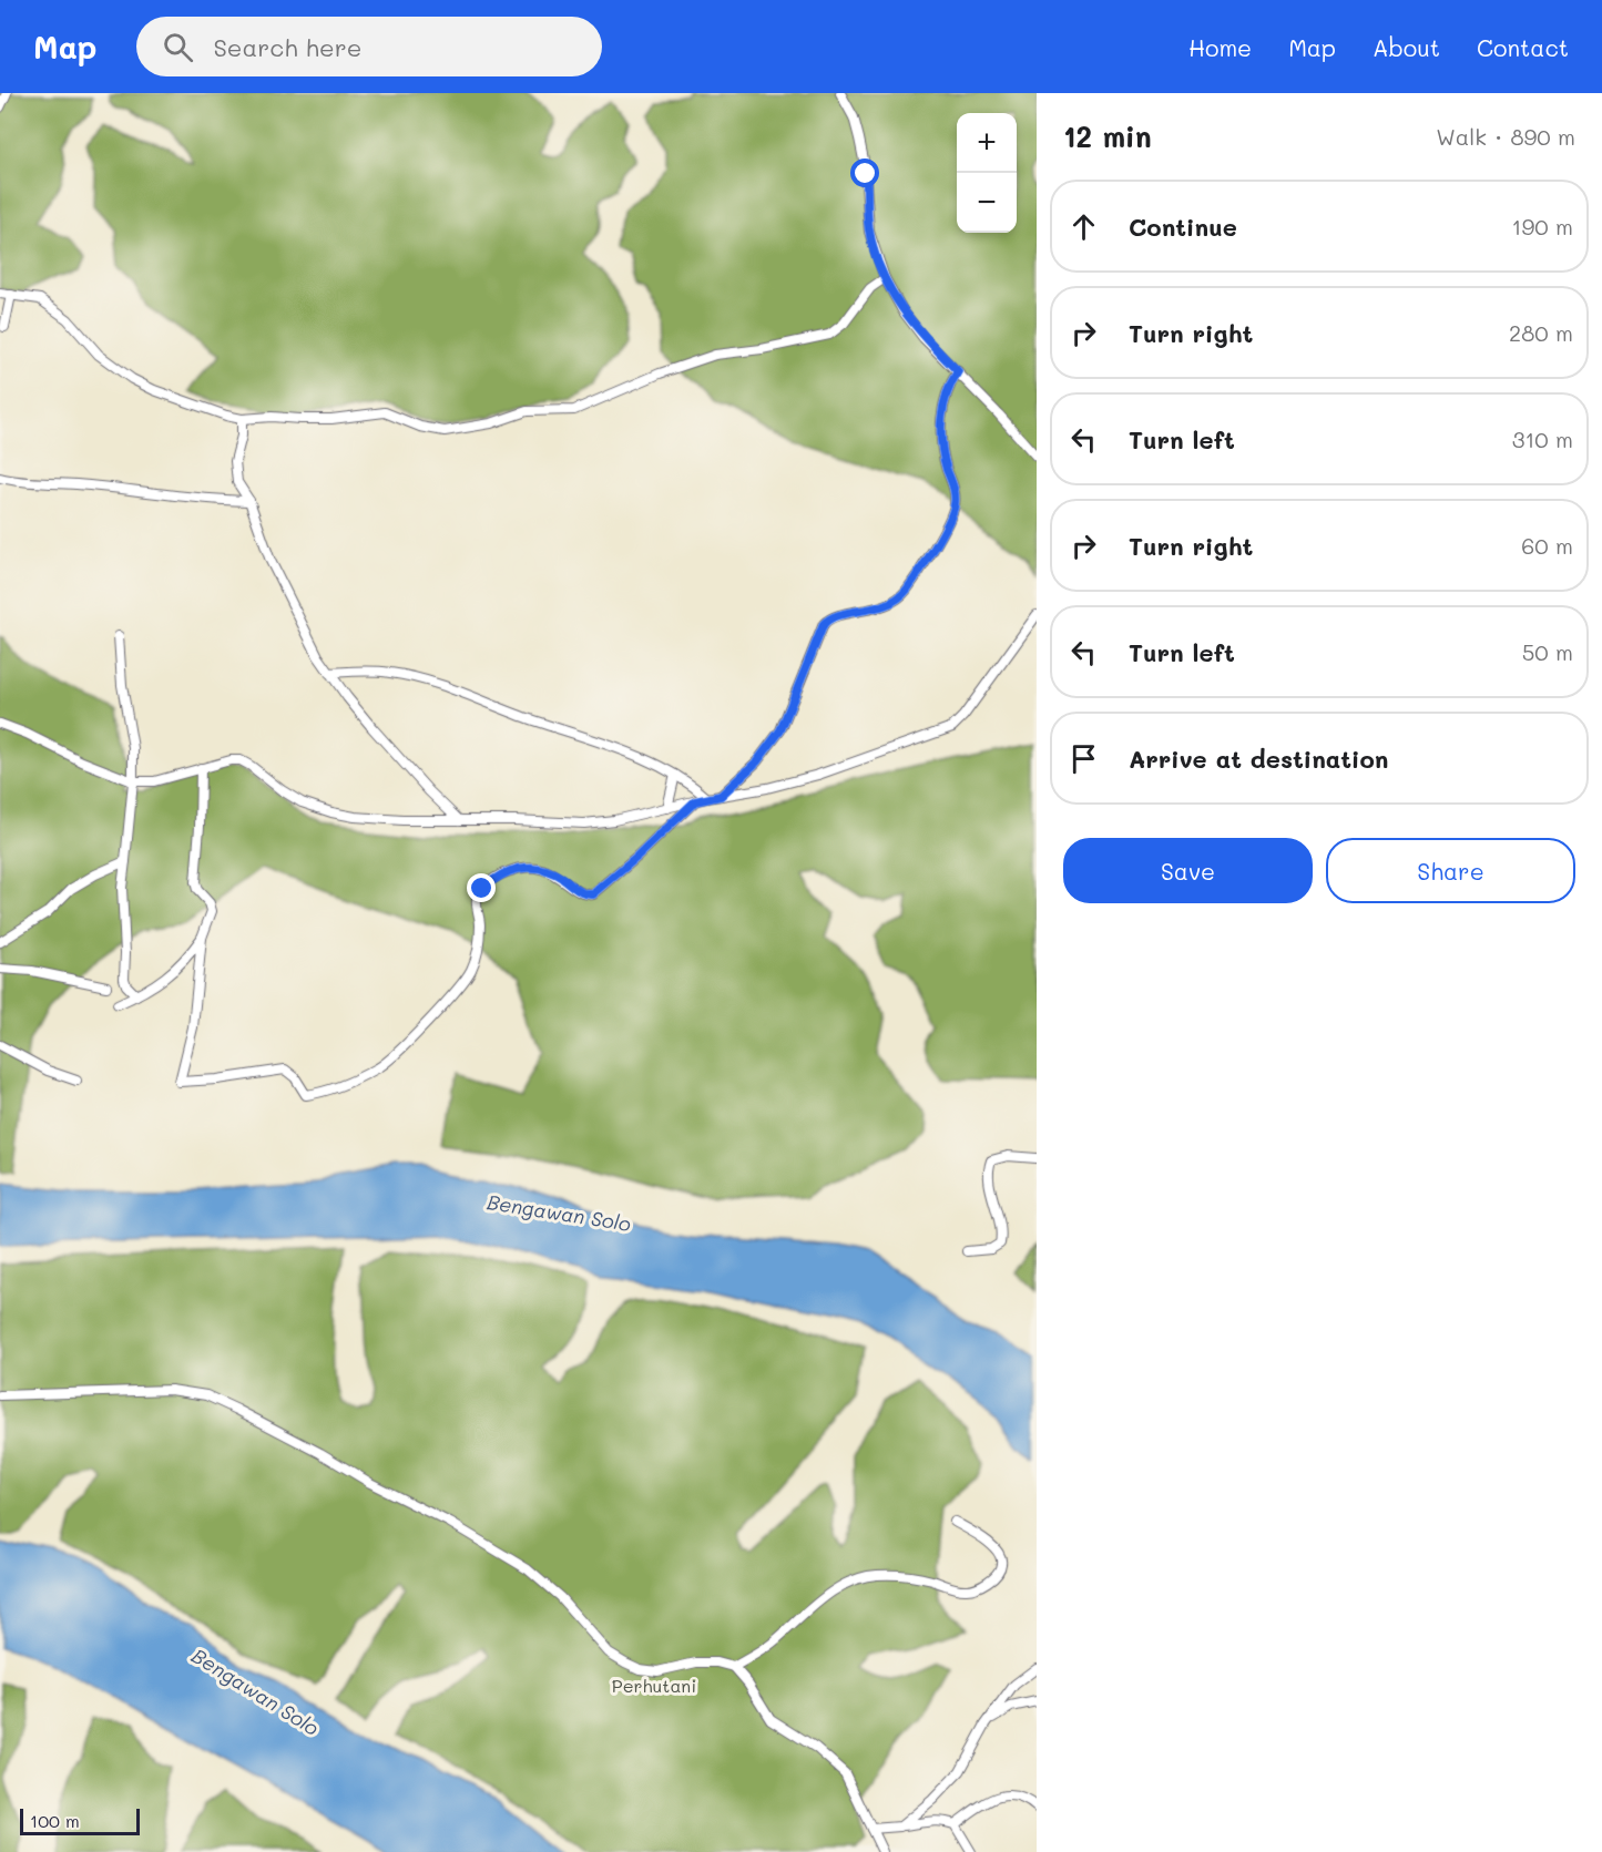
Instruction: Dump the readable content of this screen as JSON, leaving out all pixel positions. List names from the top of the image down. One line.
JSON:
{"water":["Bengawan Solo"],"parks":["Perhutani"],"scale_bar":"100 m","page":{"header":"Map","search":"Search here","nav":["Home","Map","About","Contact"],"heading":["12 min","Walk · 890 m"],"map_buttons":["+","−"],"list":[["Continue","190 m"],["Turn right","280 m"],["Turn left","310 m"],["Turn right","60 m"],["Turn left","50 m"],"Arrive at destination"],"buttons":["Save","Share"],"scale":"100 m"}}
